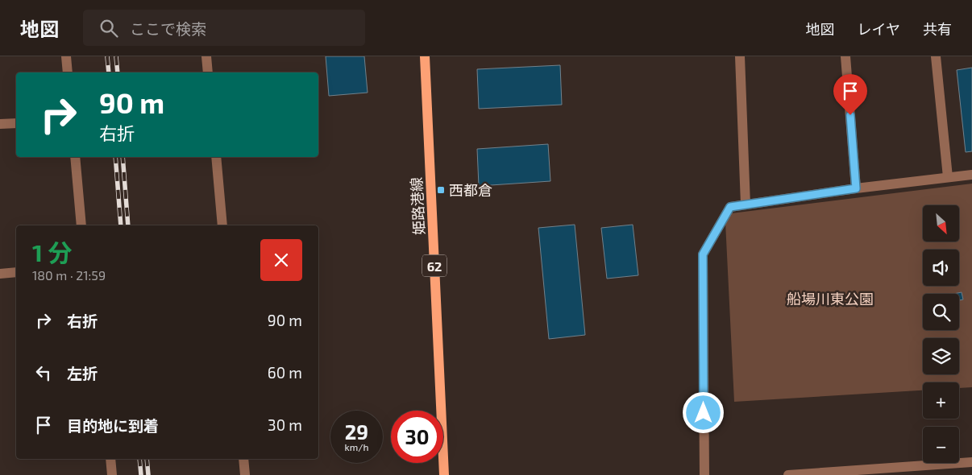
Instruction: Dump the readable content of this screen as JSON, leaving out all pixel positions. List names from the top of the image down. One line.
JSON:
{"streets":{"main road":["姫路港線","62"]},"parks":["船場川東公園"],"places":{"transit":["西都倉"]},"north":"bottom right","page":{"header":"地図","search":"ここで検索","nav":["地図","レイヤ","共有"],"turn":["90 m","右折"],"map_buttons":["+","−"],"heading":["1 分","180 m · 21:59"],"list":[{"name":"右折","value":"90 m"},{"name":"左折","value":"60 m"},{"name":"目的地に到着","value":"30 m"}],"speed":"29 km/h","limit":"30"}}
